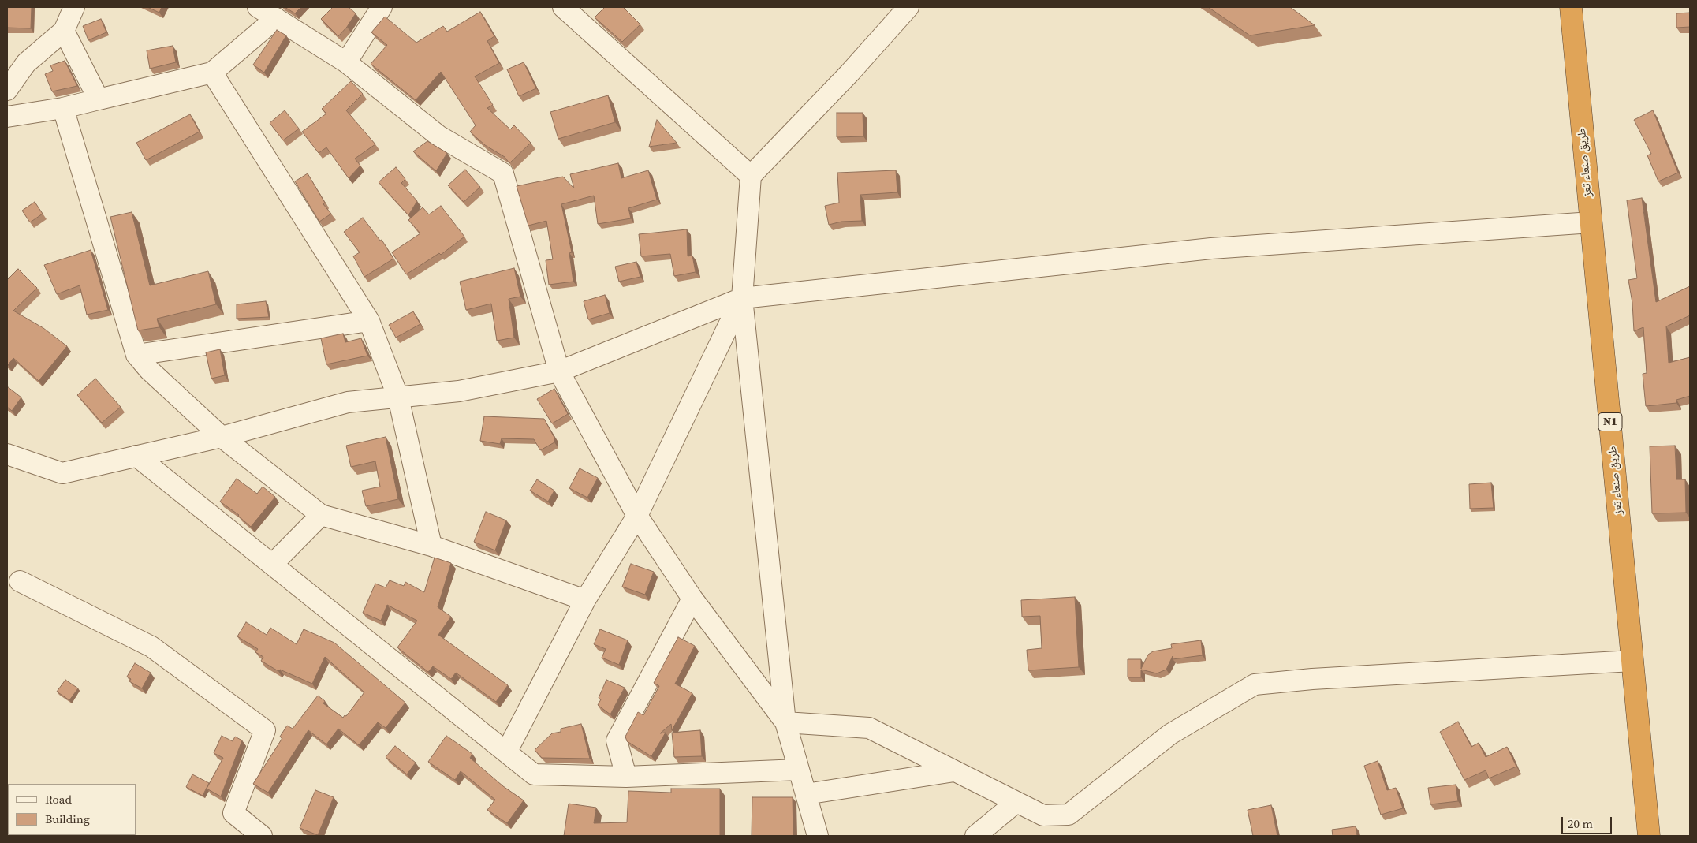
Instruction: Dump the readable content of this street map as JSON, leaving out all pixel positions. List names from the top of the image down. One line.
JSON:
{"streets":{"highway":["طريق صنعاء تعز","N1"]},"legend":["Road","Building"],"scale_bar":"20 m"}
